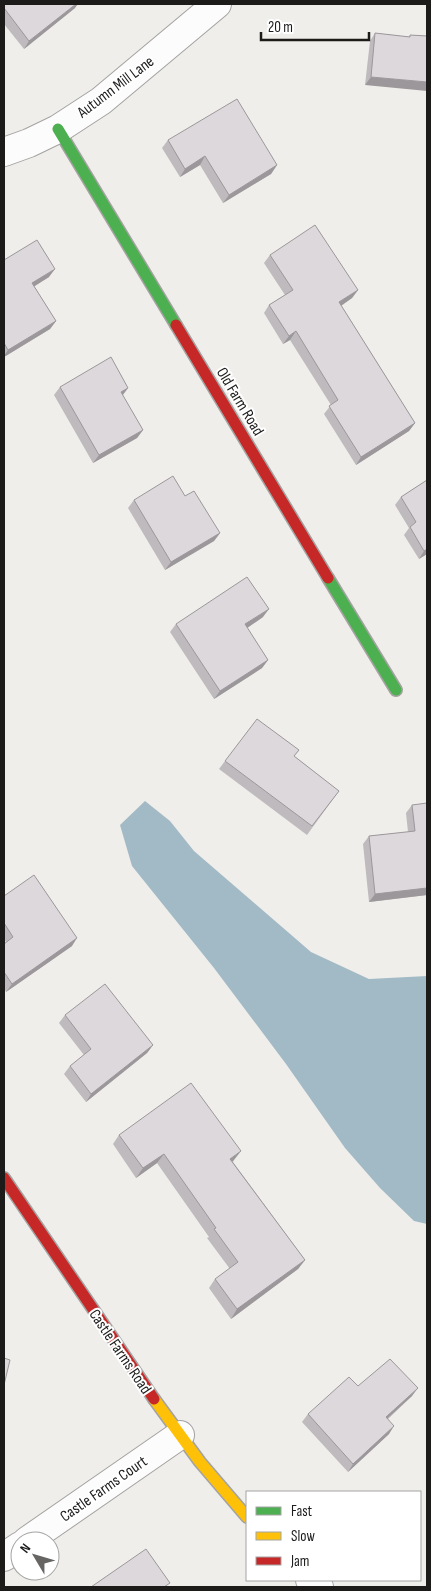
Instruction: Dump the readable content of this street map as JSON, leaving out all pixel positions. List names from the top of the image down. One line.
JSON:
{"streets":{"street":["Autumn Mill Lane","Old Farm Road","Castle Farms Road","Castle Farms Court"]},"crossings":[["Autumn Mill Lane","Old Farm Road"],["Castle Farms Road","Castle Farms Court"]],"legend":["Fast","Slow","Jam"],"scale_bar":"20 m","north":"top left"}
